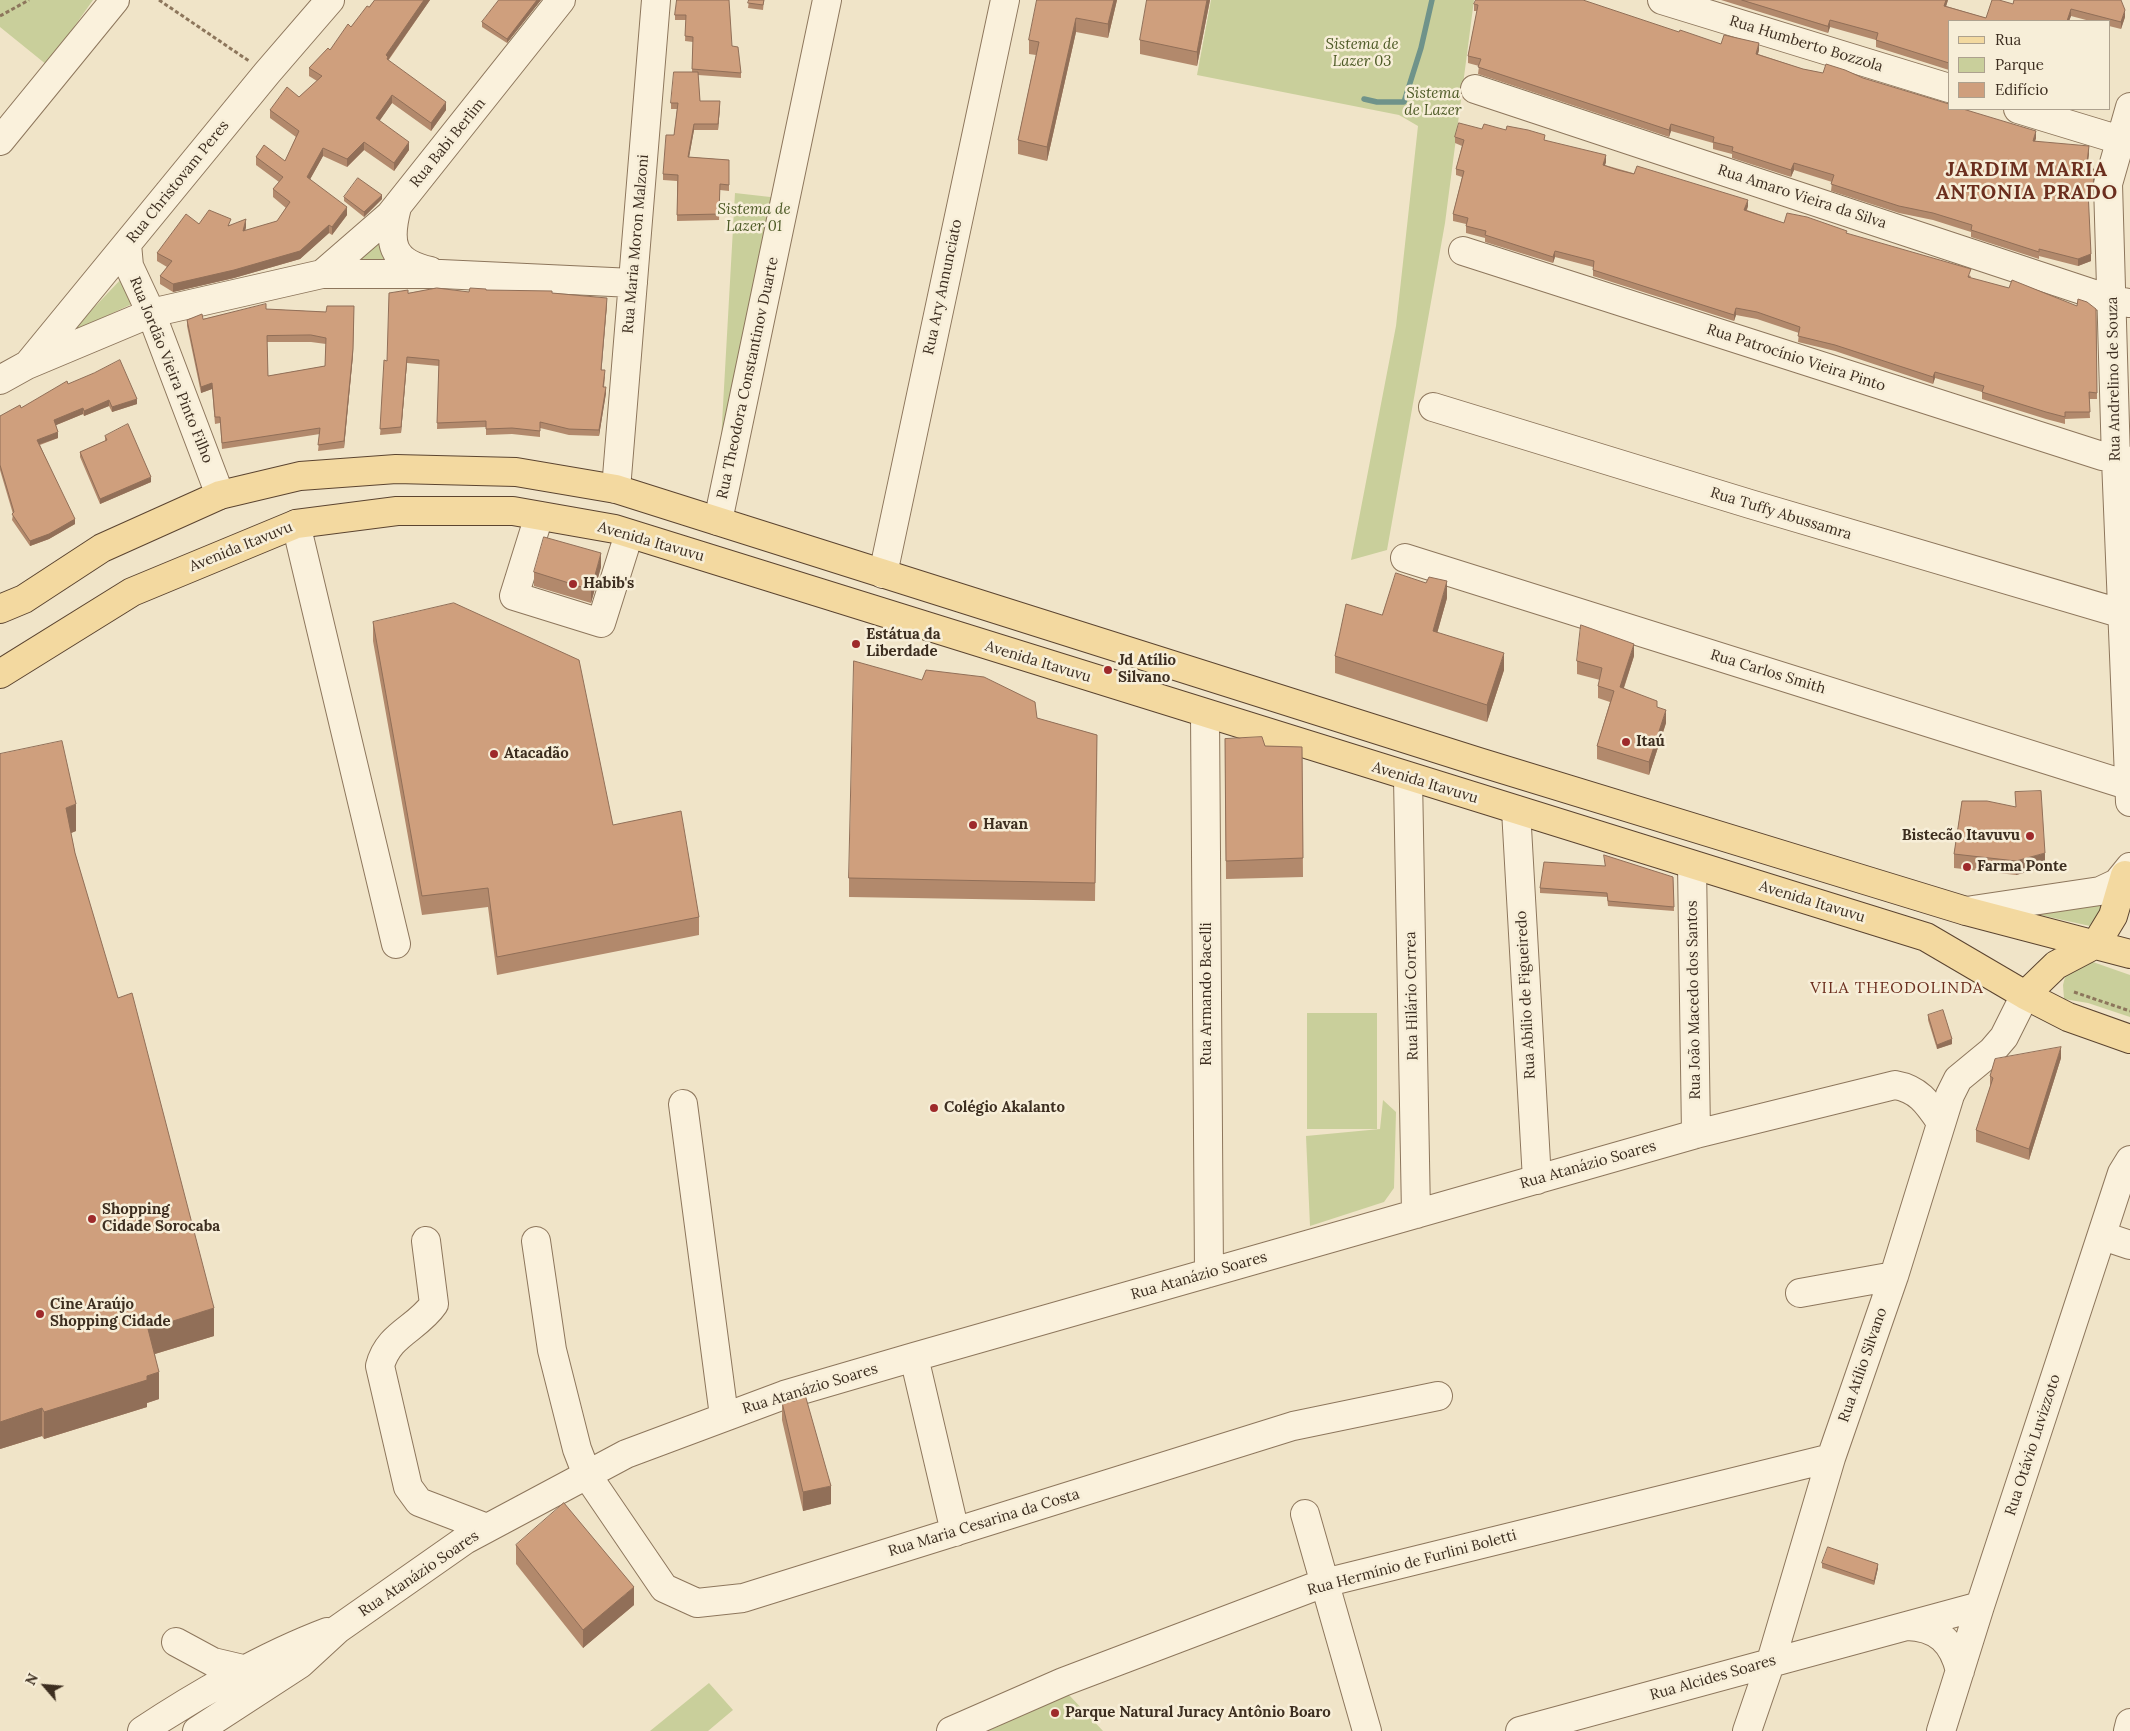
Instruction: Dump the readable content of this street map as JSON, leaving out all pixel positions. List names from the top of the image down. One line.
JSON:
{"streets":{"main road":["Avenida Itavuvu"],"street":["Rua Humberto Bozzola","Rua Babi Berlim","Rua Christovam Peres","Rua Amaro Vieira da Silva","Rua Maria Moron Malzoni","Rua Ary Annunciato","Rua Patrocínio Vieira Pinto","Rua Jordão Vieira Pinto Filho","Rua Theodora Constantinov Duarte","Rua Andrelino de Souza","Rua Tuffy Abussamra","Rua Carlos Smith","Rua Armando Bacelli","Rua Abílio de Figueiredo","Rua Hilário Correa","Rua João Macedo dos Santos","Rua Atanázio Soares","Rua Atílio Silvano","Rua Otávio Luvizzoto","Rua Maria Cesarina da Costa","Rua Hermínio de Furlini Boletti","Rua Alcides Soares"]},"crossings":[["Rua Christovam Peres","Rua Jordão Vieira Pinto Filho"],["Rua Amaro Vieira da Silva","Rua Andrelino de Souza"],["Rua Patrocínio Vieira Pinto","Rua Andrelino de Souza"],["Rua Andrelino de Souza","Rua Tuffy Abussamra"],["Rua Andrelino de Souza","Rua Carlos Smith"],["Avenida Itavuvu","Rua Armando Bacelli"],["Avenida Itavuvu","Rua Abílio de Figueiredo"],["Avenida Itavuvu","Rua Hilário Correa"],["Avenida Itavuvu","Rua João Macedo dos Santos"],["Rua Armando Bacelli","Rua Atanázio Soares"],["Rua Abílio de Figueiredo","Rua Atanázio Soares"],["Rua Hilário Correa","Rua Atanázio Soares"],["Rua João Macedo dos Santos","Rua Atanázio Soares"],["Rua Atanázio Soares","Rua Atílio Silvano"],["Rua Atanázio Soares","Rua Maria Cesarina da Costa"],["Rua Atílio Silvano","Rua Hermínio de Furlini Boletti"],["Rua Atílio Silvano","Rua Alcides Soares"],["Rua Otávio Luvizzoto","Rua Alcides Soares"]],"districts":["JARDIM MARIA ANTONIA PRADO","VILA THEODOLINDA"],"parks":["Sistema de Lazer 03","Sistema de Lazer","Sistema de Lazer 01"],"places":["Habib's","Estátua da Liberdade","Jd Atílio Silvano","Itaú","Atacadão","Havan","Bistecão Itavuvu","Farma Ponte","Colégio Akalanto","Shopping Cidade Sorocaba","Cine Araújo Shopping Cidade","Parque Natural Juracy Antônio Boaro"],"legend":["Rua","Parque","Edifício"],"north":"top left"}
